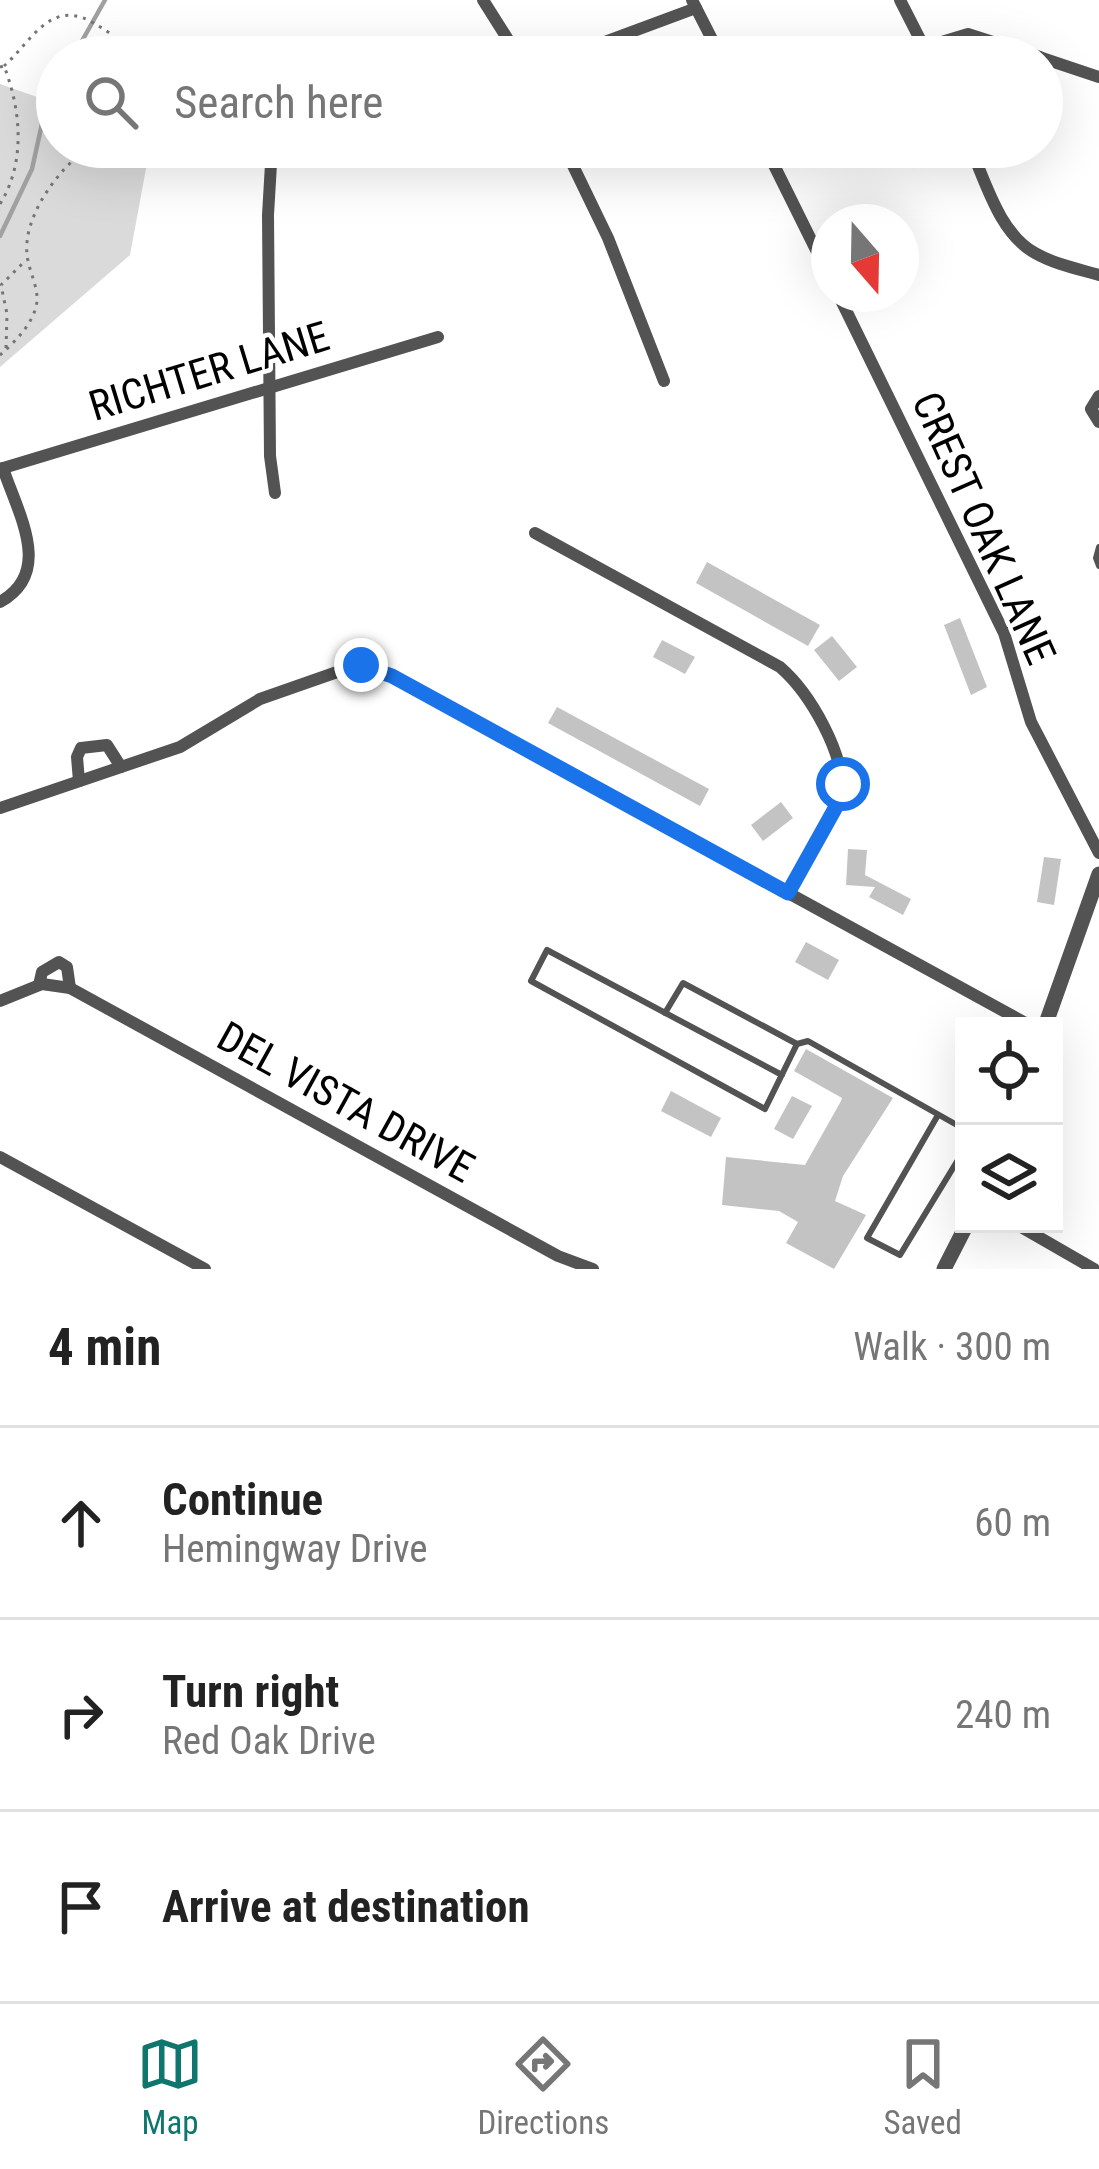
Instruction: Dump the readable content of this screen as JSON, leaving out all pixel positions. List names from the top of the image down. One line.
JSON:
{"streets":{"street":["RICHTER LANE","CREST OAK LANE","DEL VISTA DRIVE"]},"north":"bottom","page":{"search":"Search here","heading":["4 min","Walk · 300 m"],"list":[["Continue","Hemingway Drive","60 m"],["Turn right","Red Oak Drive","240 m"],"Arrive at destination"],"nav":["Map","Directions","Saved"]}}
